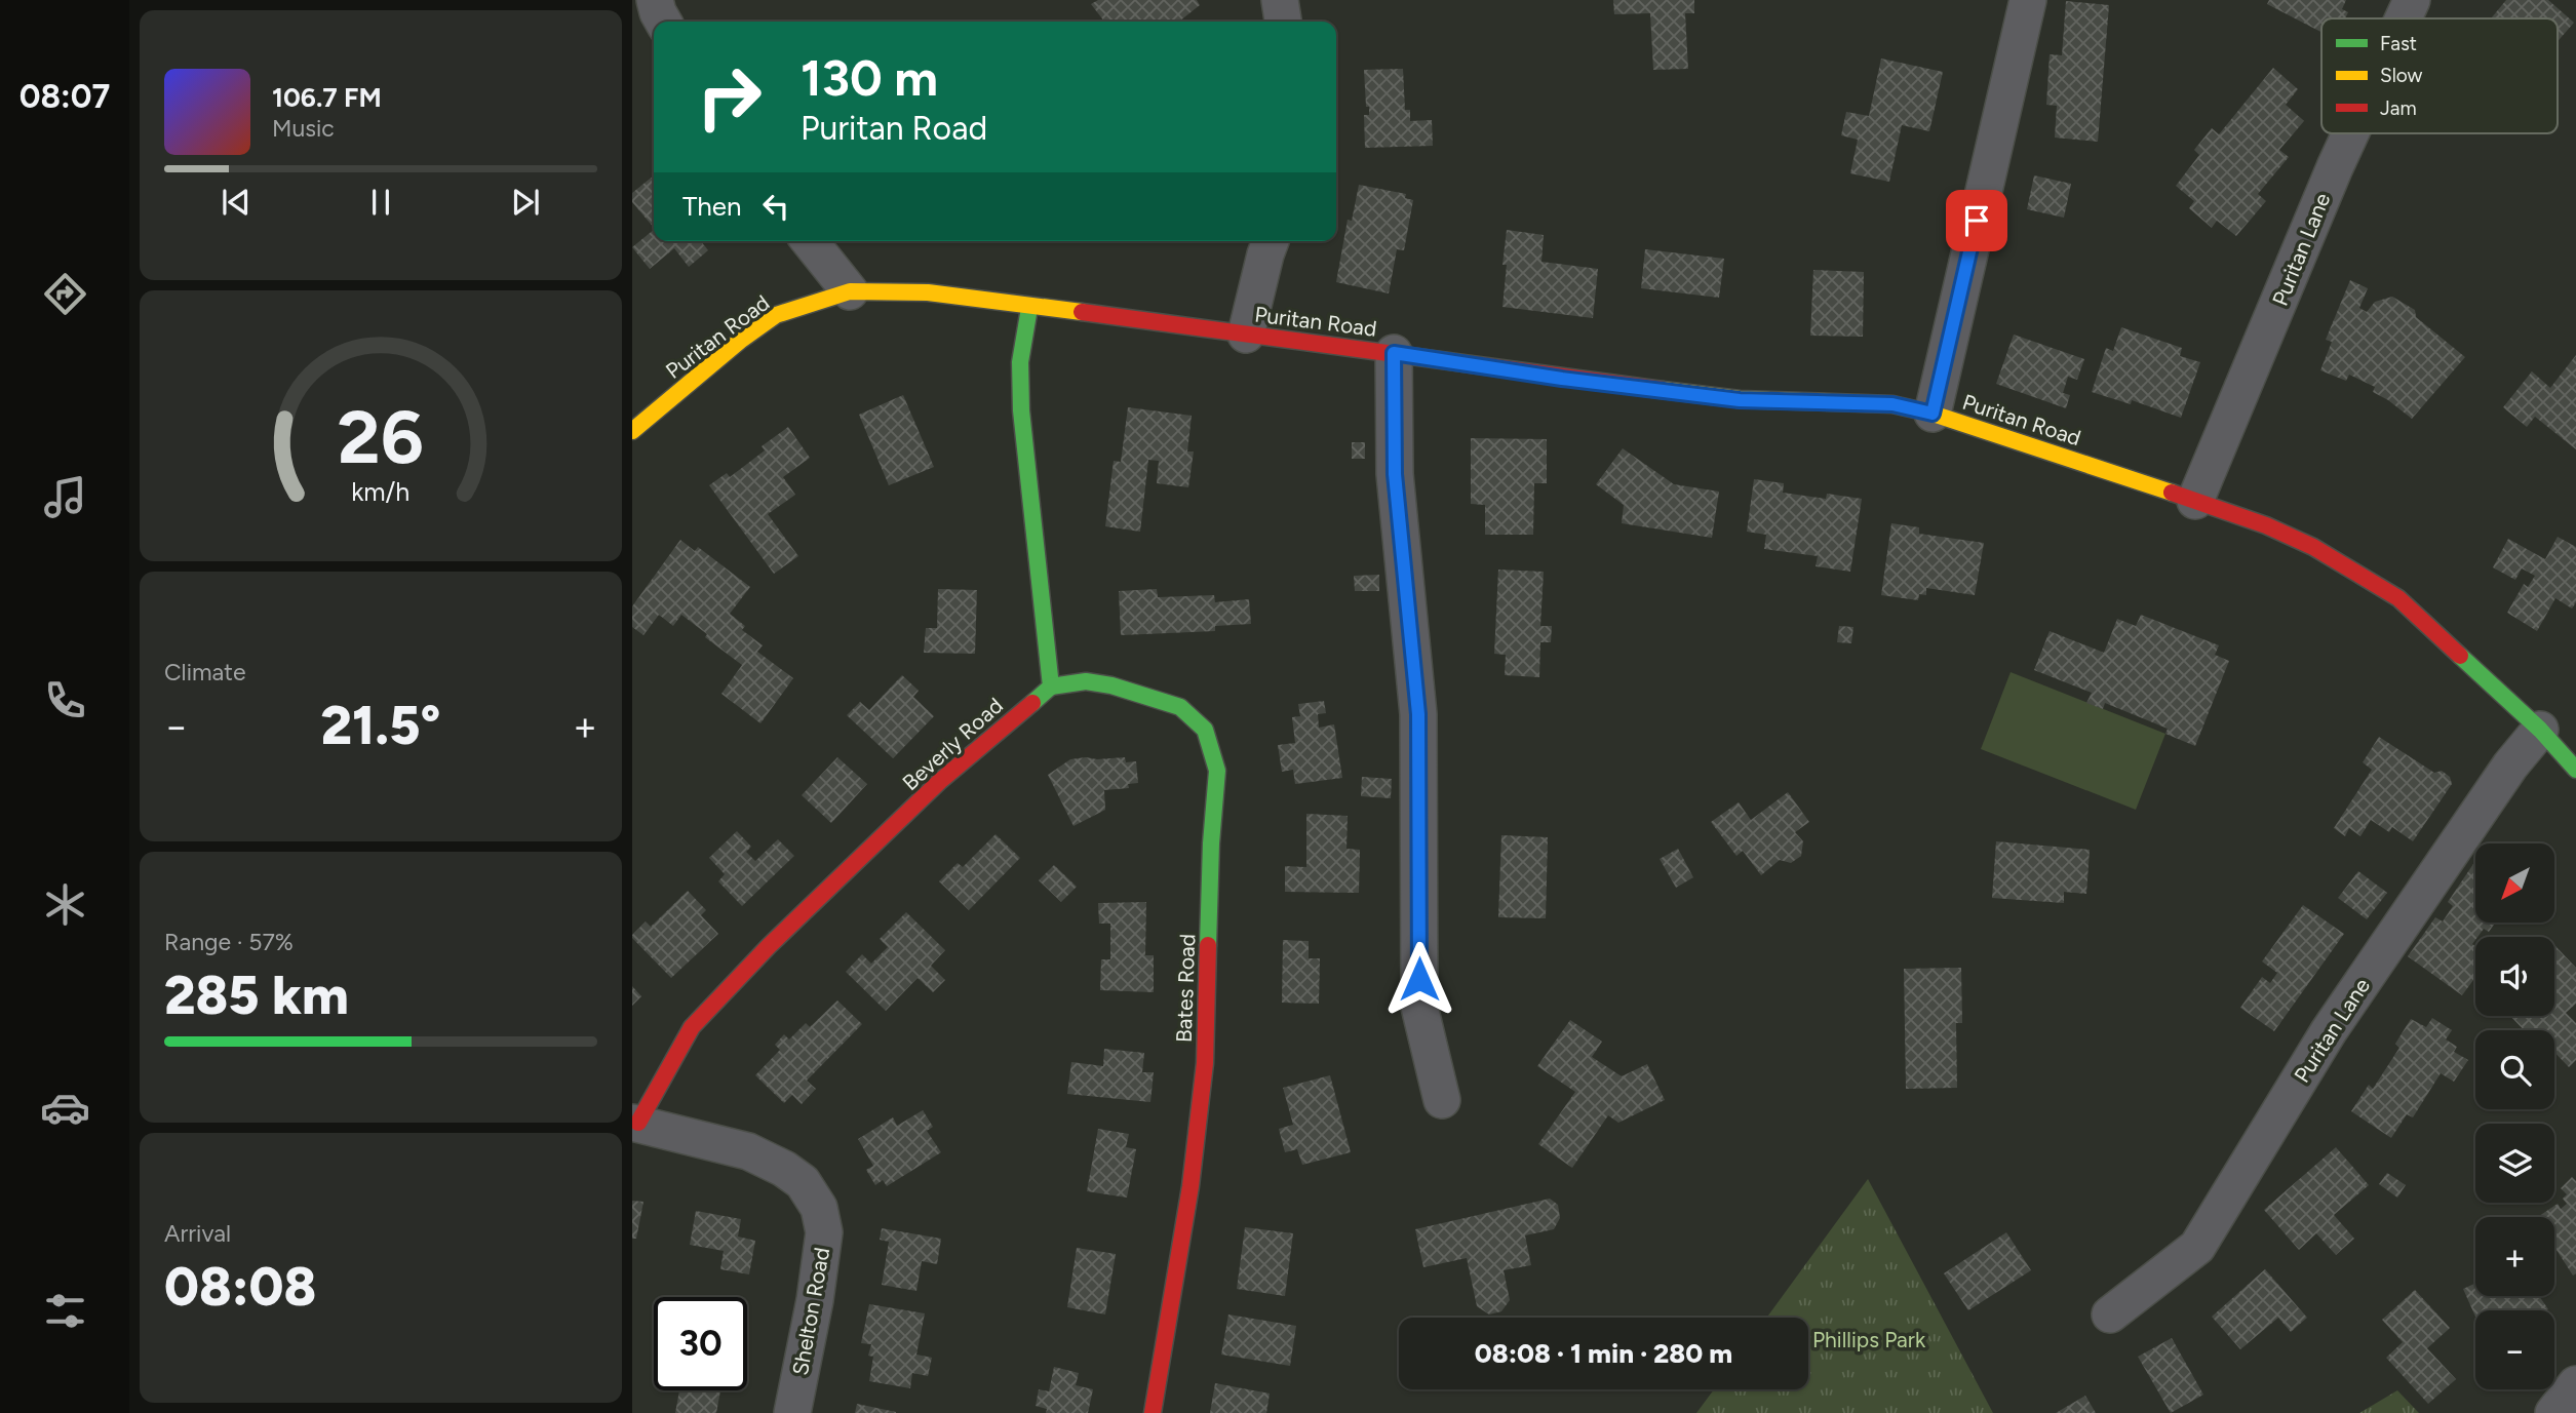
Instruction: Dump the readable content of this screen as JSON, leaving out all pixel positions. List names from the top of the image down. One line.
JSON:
{"streets":{"street":["Puritan Lane","Puritan Road","Beverly Road","Bates Road","Shelton Road"]},"crossings":[["Puritan Lane","Puritan Road"],["Beverly Road","Bates Road"],["Beverly Road","Shelton Road"]],"parks":["Phillips Park"],"legend":["Fast","Slow","Jam"],"north":"bottom left","page":{"tabs":"08:07","turn":["130 m","Puritan Road"],"song":["106.7 FM","Music"],"then":"Then","tile":["Climate",["Range · 57%","285 km"],["Arrival","08:08"]],"heat":["−","21.5°","+"],"map_buttons":["+","−"],"limit":"30","trip":"08:08 · 1 min · 280 m","gauge":["26","km/h"]}}
